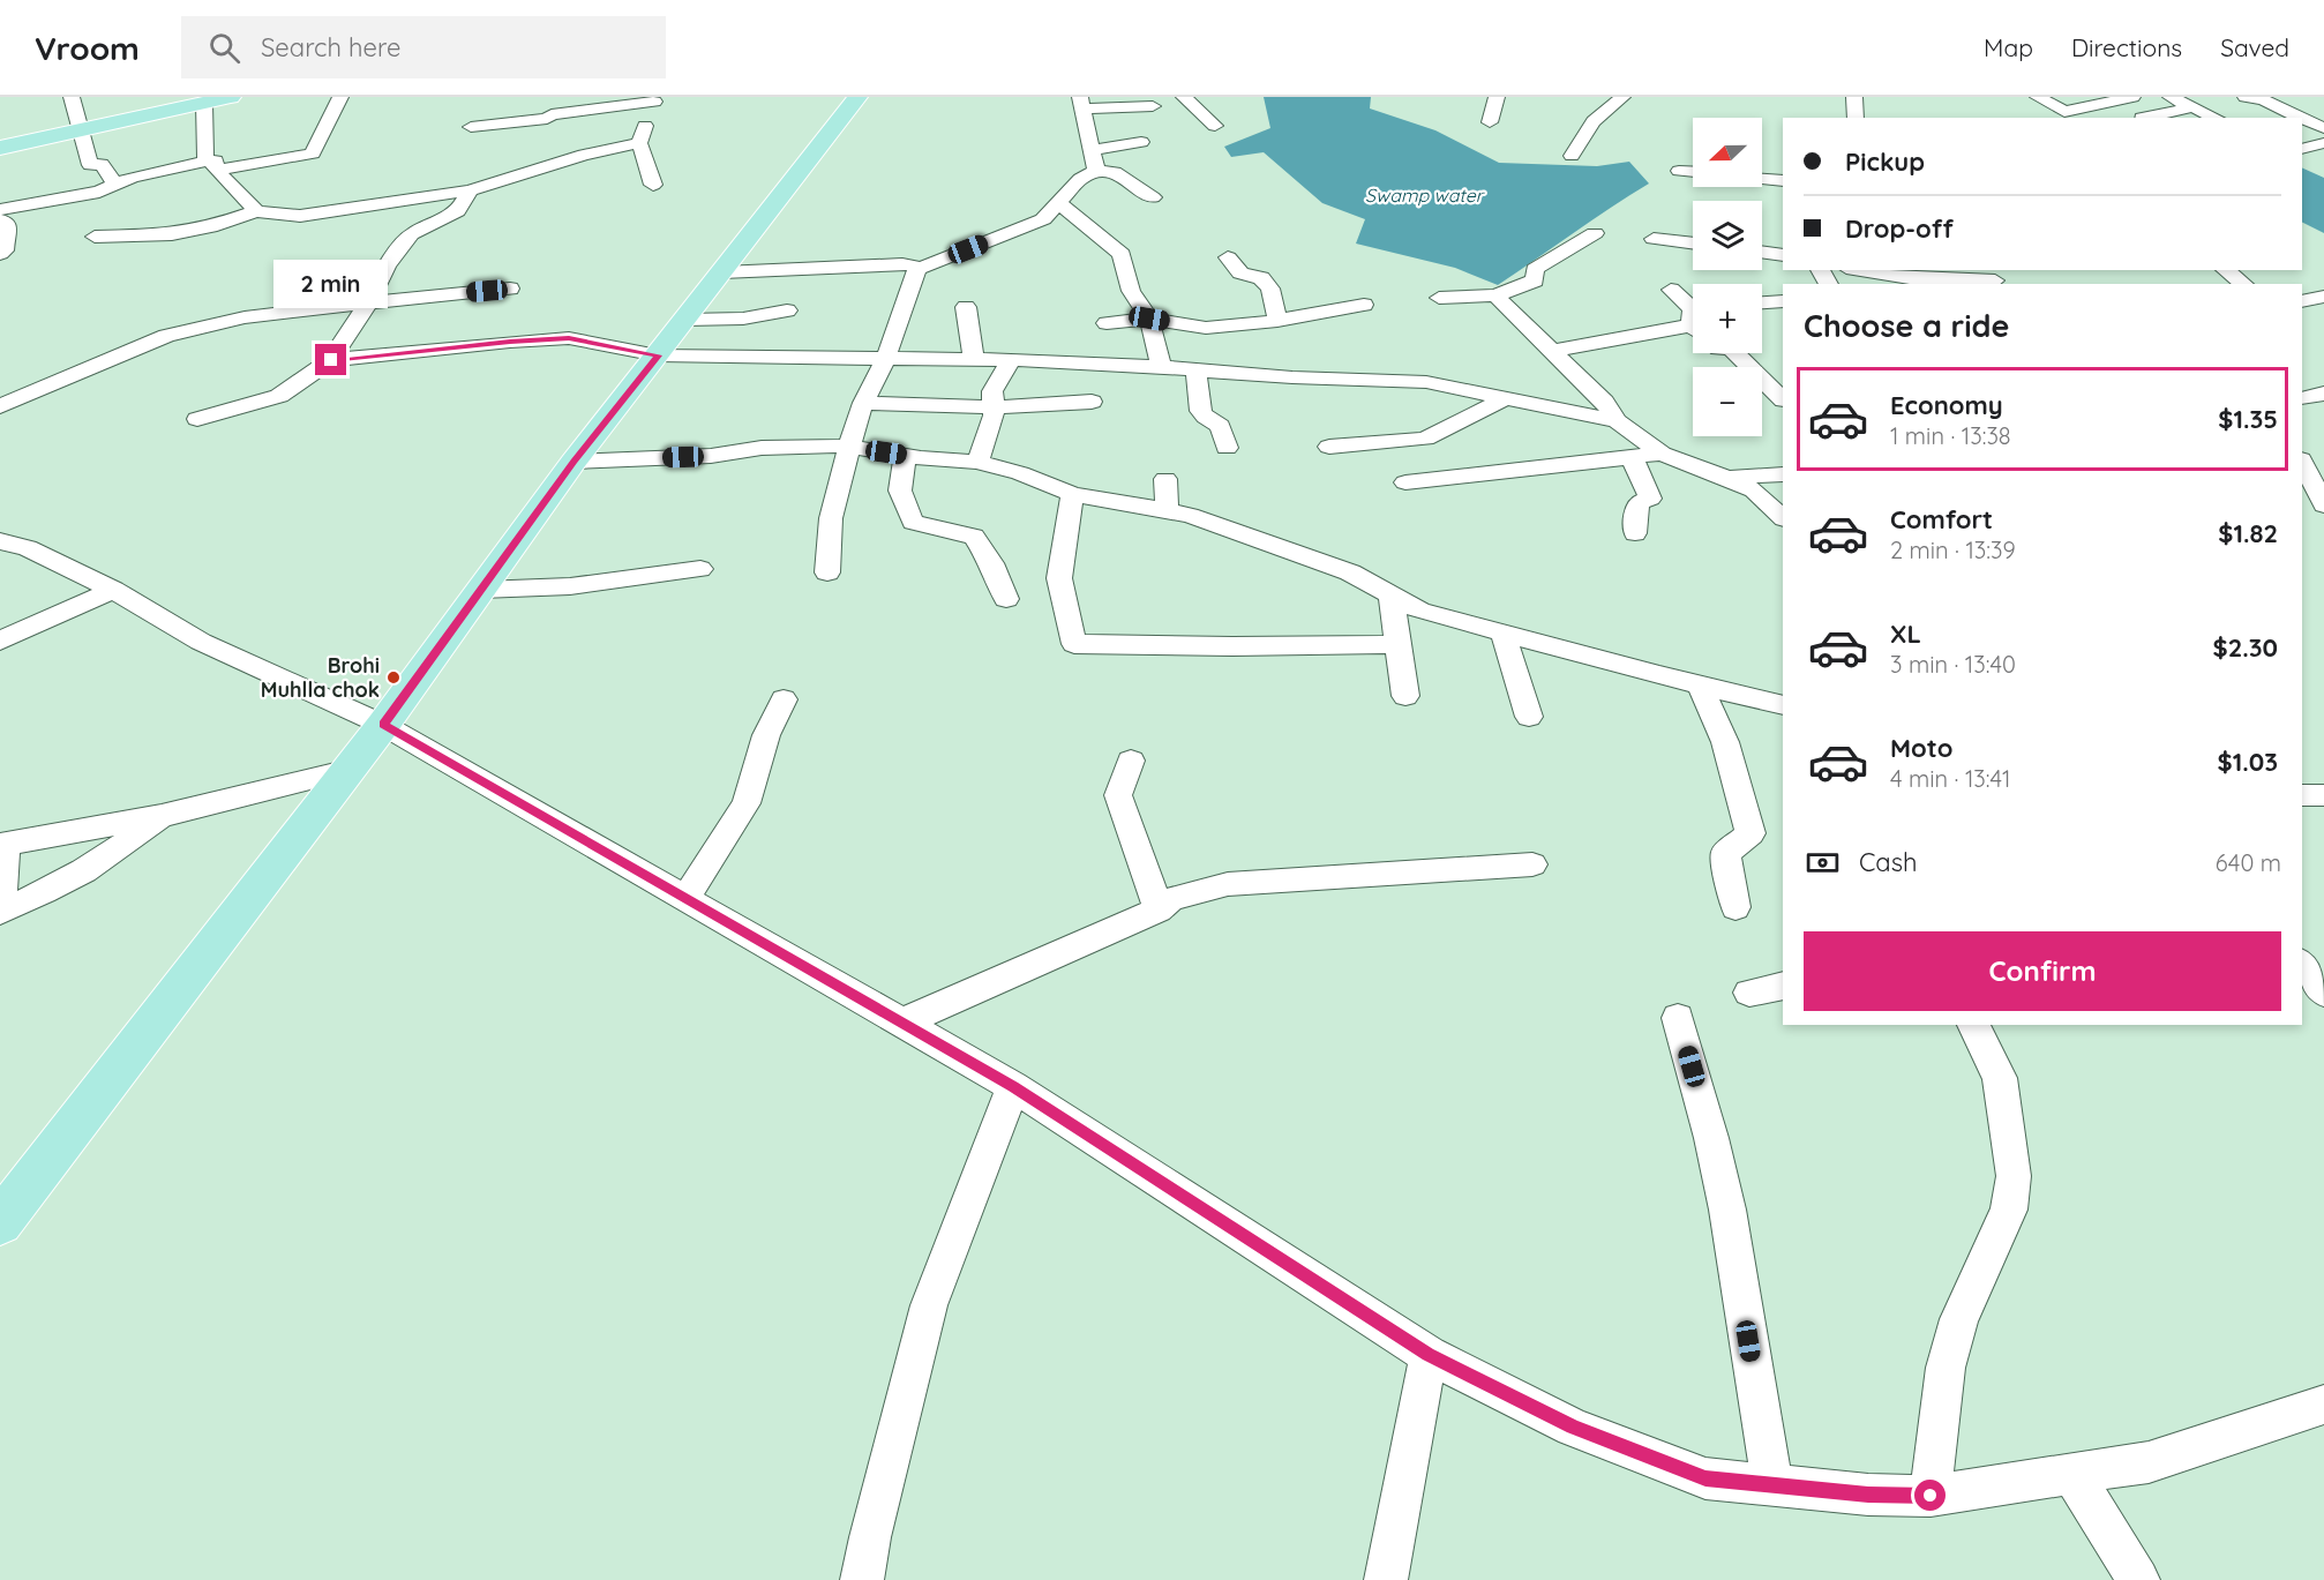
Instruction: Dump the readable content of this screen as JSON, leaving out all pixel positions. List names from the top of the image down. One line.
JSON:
{"water":["Swamp water"],"places":["Brohi Muhlla chok"],"north":"left","page":{"header":"Vroom","search":"Search here","nav":["Map","Directions","Saved"],"map_buttons":["+","−"],"banner":["Pickup","Drop-off"],"bubble":"2 min","heading":"Choose a ride","list":[{"name":"Economy","note":"1 min · 13:38","value":"$1.35"},{"name":"Comfort","note":"2 min · 13:39","value":"$1.82"},{"name":"XL","note":"3 min · 13:40","value":"$2.30"},{"name":"Moto","note":"4 min · 13:41","value":"$1.03"}],"pay":["Cash","640 m"],"buttons":"Confirm"}}
